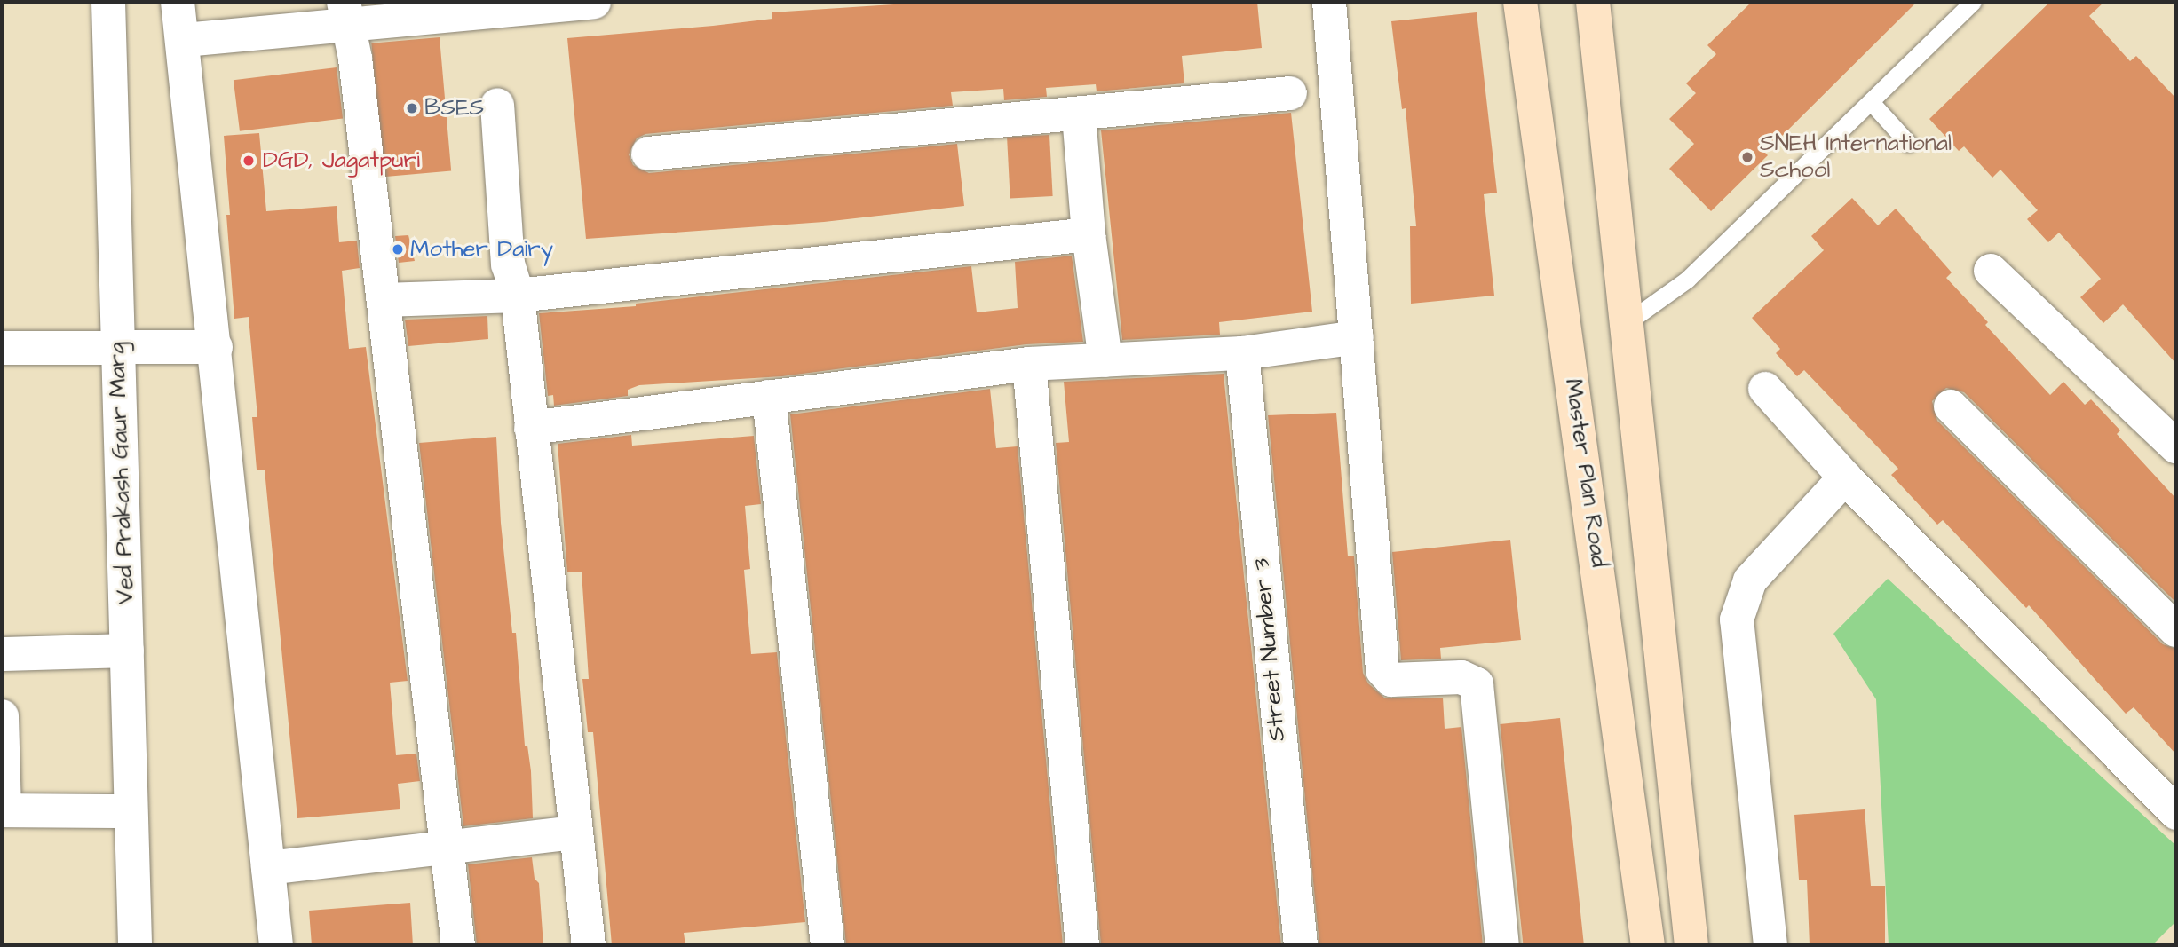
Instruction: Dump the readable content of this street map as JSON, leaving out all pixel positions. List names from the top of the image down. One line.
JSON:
{"streets":{"main road":["Master Plan Road"],"street":["Ved Prakash Gaur Marg","Street Number 3"]},"places":["BSES","SNEH International School","DGD, Jagatpuri","Mother Dairy"]}
